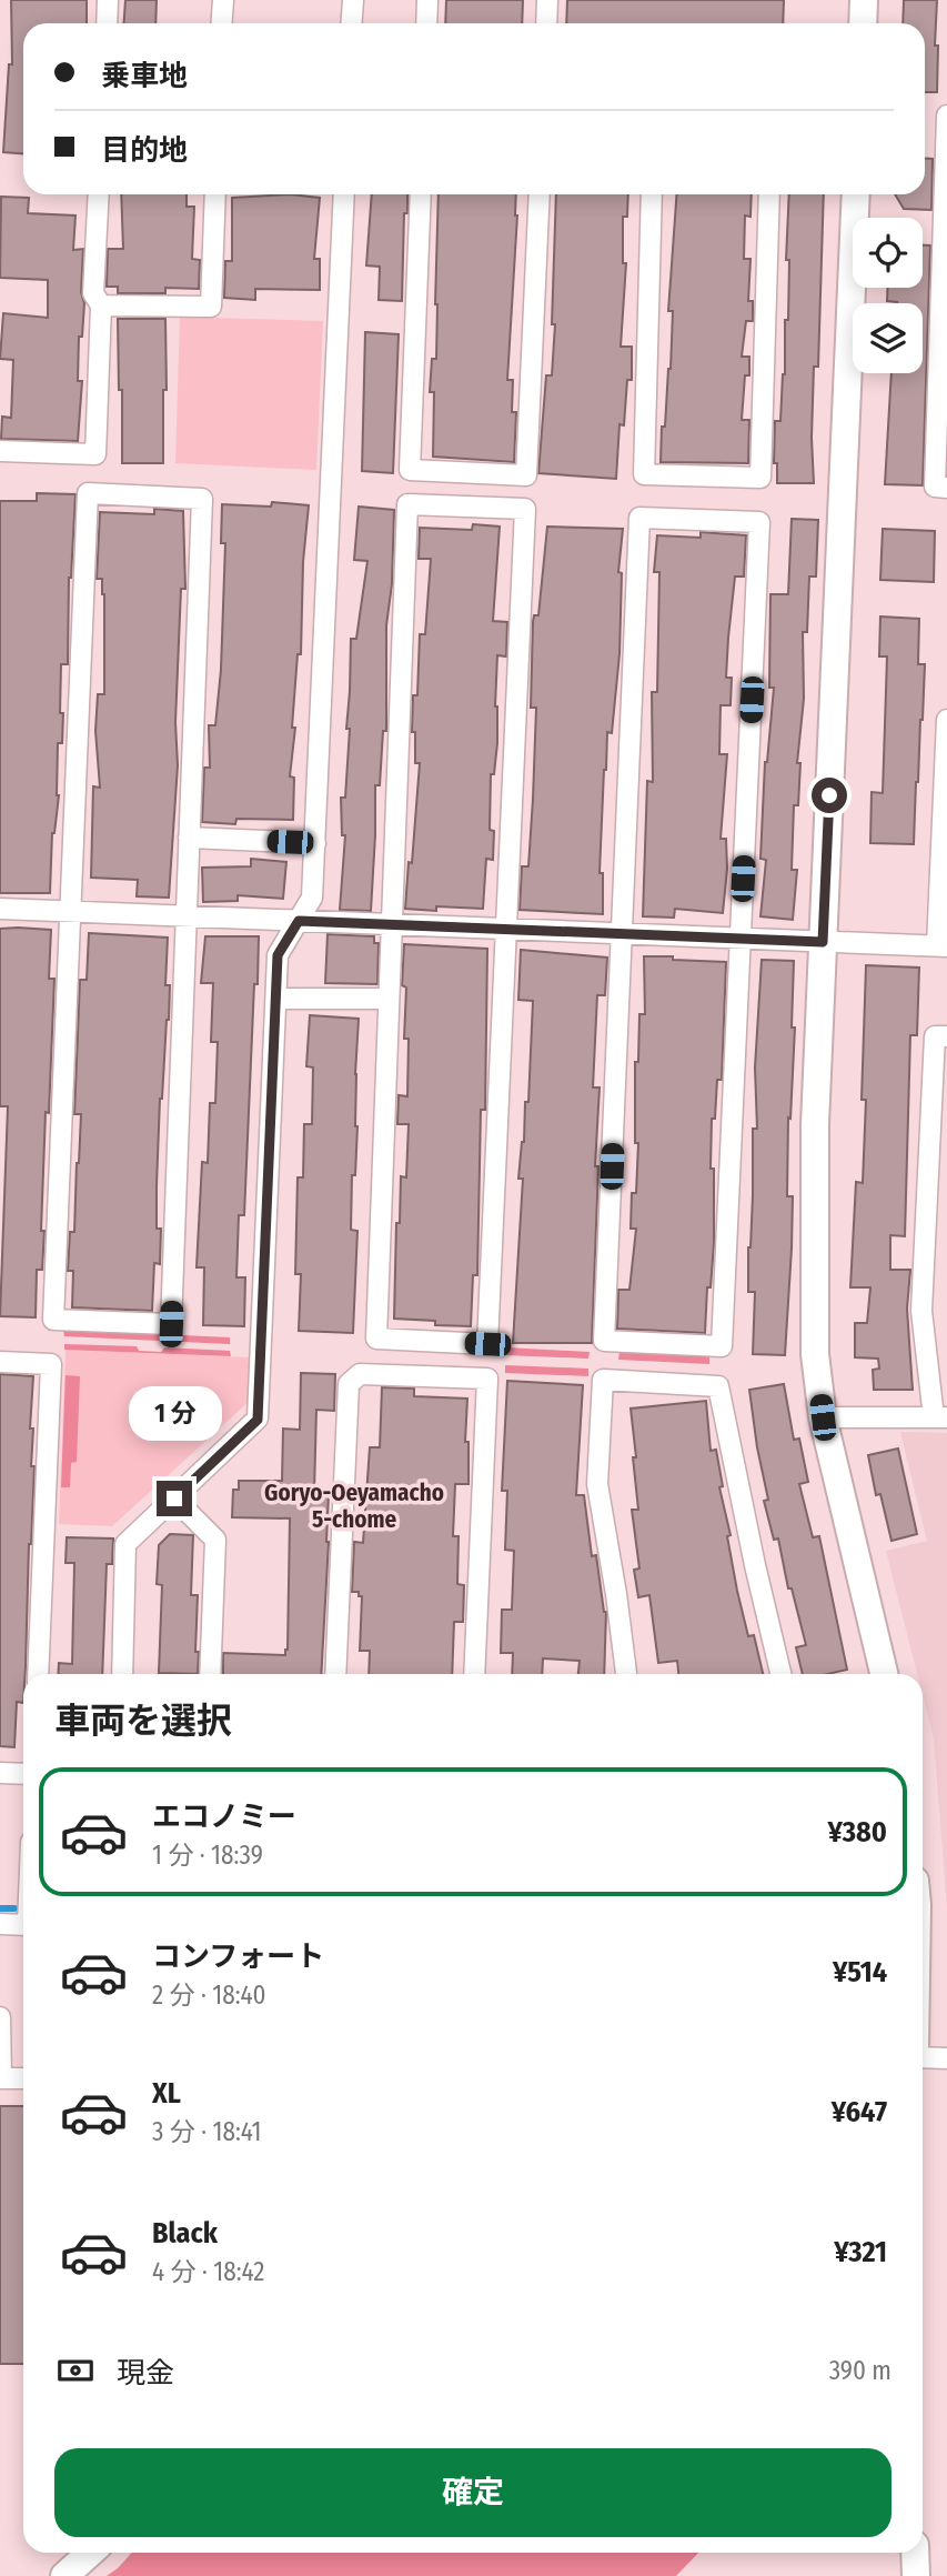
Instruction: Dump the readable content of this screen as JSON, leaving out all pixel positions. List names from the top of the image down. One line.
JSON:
{"districts":["Goryo-Oeyamacho 5-chome"],"page":{"banner":["乗車地","目的地"],"bubble":"1 分","heading":"車両を選択","list":[{"name":"エコノミー","note":"1 分 · 18:39","value":"¥380"},{"name":"コンフォート","note":"2 分 · 18:40","value":"¥514"},{"name":"XL","note":"3 分 · 18:41","value":"¥647"},{"name":"Black","note":"4 分 · 18:42","value":"¥321"}],"pay":["現金","390 m"],"buttons":"確定"}}
